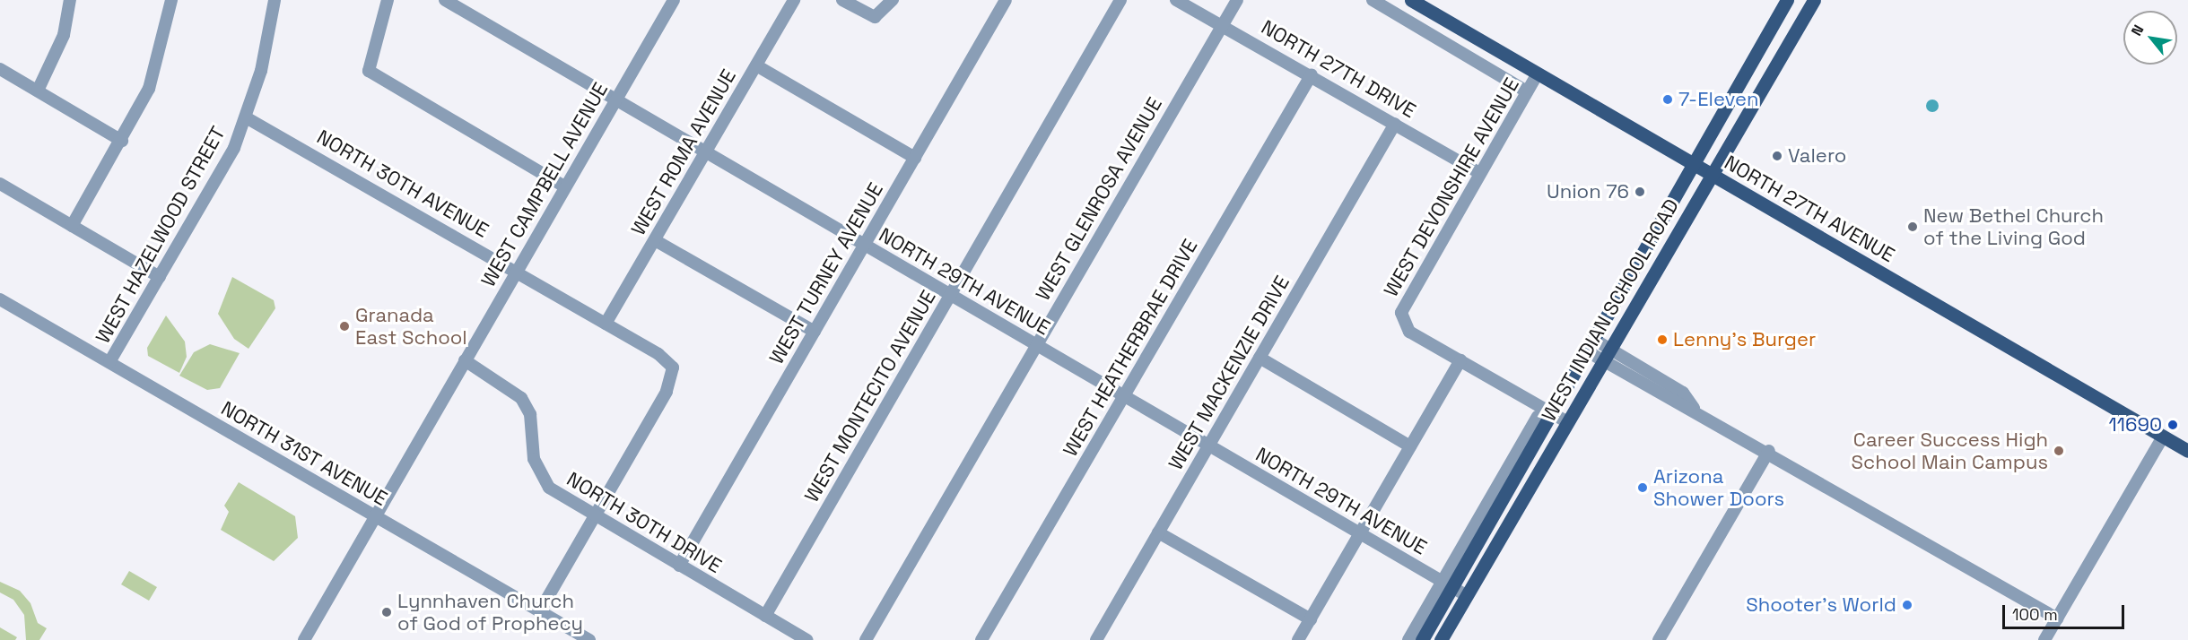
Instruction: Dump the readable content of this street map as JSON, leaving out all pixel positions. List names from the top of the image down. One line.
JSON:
{"streets":{"main road":["NORTH 27TH AVENUE","WEST INDIAN SCHOOL ROAD"],"street":["NORTH 27TH DRIVE","WEST ROMA AVENUE","NORTH 30TH AVENUE","WEST CAMPBELL AVENUE","WEST DEVONSHIRE AVENUE","WEST GLENROSA AVENUE","WEST HAZELWOOD STREET","WEST TURNEY AVENUE","NORTH 29TH AVENUE","WEST HEATHERBRAE DRIVE","WEST MACKENZIE DRIVE","WEST MONTECITO AVENUE","NORTH 31ST AVENUE","NORTH 30TH DRIVE"]},"crossings":[["NORTH 27TH DRIVE","WEST DEVONSHIRE AVENUE"],["NORTH 27TH DRIVE","WEST GLENROSA AVENUE"],["NORTH 27TH DRIVE","WEST HEATHERBRAE DRIVE"],["NORTH 27TH DRIVE","WEST MACKENZIE DRIVE"],["WEST ROMA AVENUE","NORTH 30TH AVENUE"],["WEST ROMA AVENUE","NORTH 29TH AVENUE"],["NORTH 30TH AVENUE","WEST CAMPBELL AVENUE"],["NORTH 30TH AVENUE","WEST HAZELWOOD STREET"],["NORTH 30TH AVENUE","NORTH 30TH DRIVE"],["WEST CAMPBELL AVENUE","NORTH 29TH AVENUE"],["WEST CAMPBELL AVENUE","NORTH 31ST AVENUE"],["WEST CAMPBELL AVENUE","NORTH 30TH DRIVE"],["WEST DEVONSHIRE AVENUE","NORTH 27TH AVENUE"],["WEST GLENROSA AVENUE","NORTH 29TH AVENUE"],["NORTH 27TH AVENUE","WEST INDIAN SCHOOL ROAD"],["WEST HAZELWOOD STREET","NORTH 31ST AVENUE"],["WEST TURNEY AVENUE","NORTH 29TH AVENUE"],["WEST TURNEY AVENUE","NORTH 30TH DRIVE"],["NORTH 29TH AVENUE","WEST INDIAN SCHOOL ROAD"],["NORTH 29TH AVENUE","WEST HEATHERBRAE DRIVE"],["NORTH 29TH AVENUE","WEST MACKENZIE DRIVE"],["NORTH 29TH AVENUE","WEST MONTECITO AVENUE"],["WEST MONTECITO AVENUE","NORTH 30TH DRIVE"]],"places":["7-Eleven","Valero","Union 76","New Bethel Church of the Living God","Granada East School","Lenny's Burger","11690","Career Success High School Main Campus","Arizona Shower Doors","Shooter's World","Lynnhaven Church of God of Prophecy"],"scale_bar":"100 m","north":"top left"}
